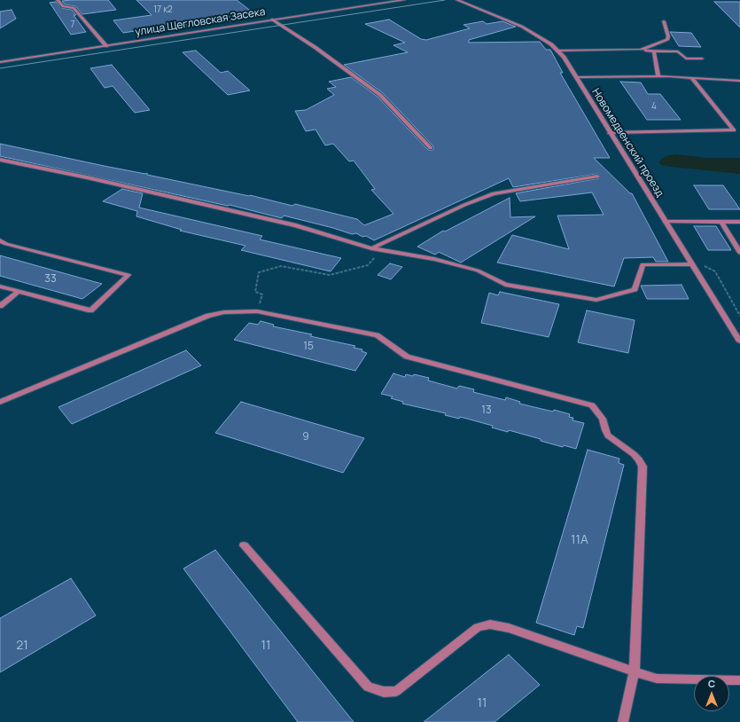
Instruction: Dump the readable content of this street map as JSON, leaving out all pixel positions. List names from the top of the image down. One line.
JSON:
{"streets":{"street":["улица Щегловская Засека","Новомедвенский проезд"]},"house_numbers":["17 к2","7","4","33","15","13","9","11А","21","11","11"],"north":"top"}
